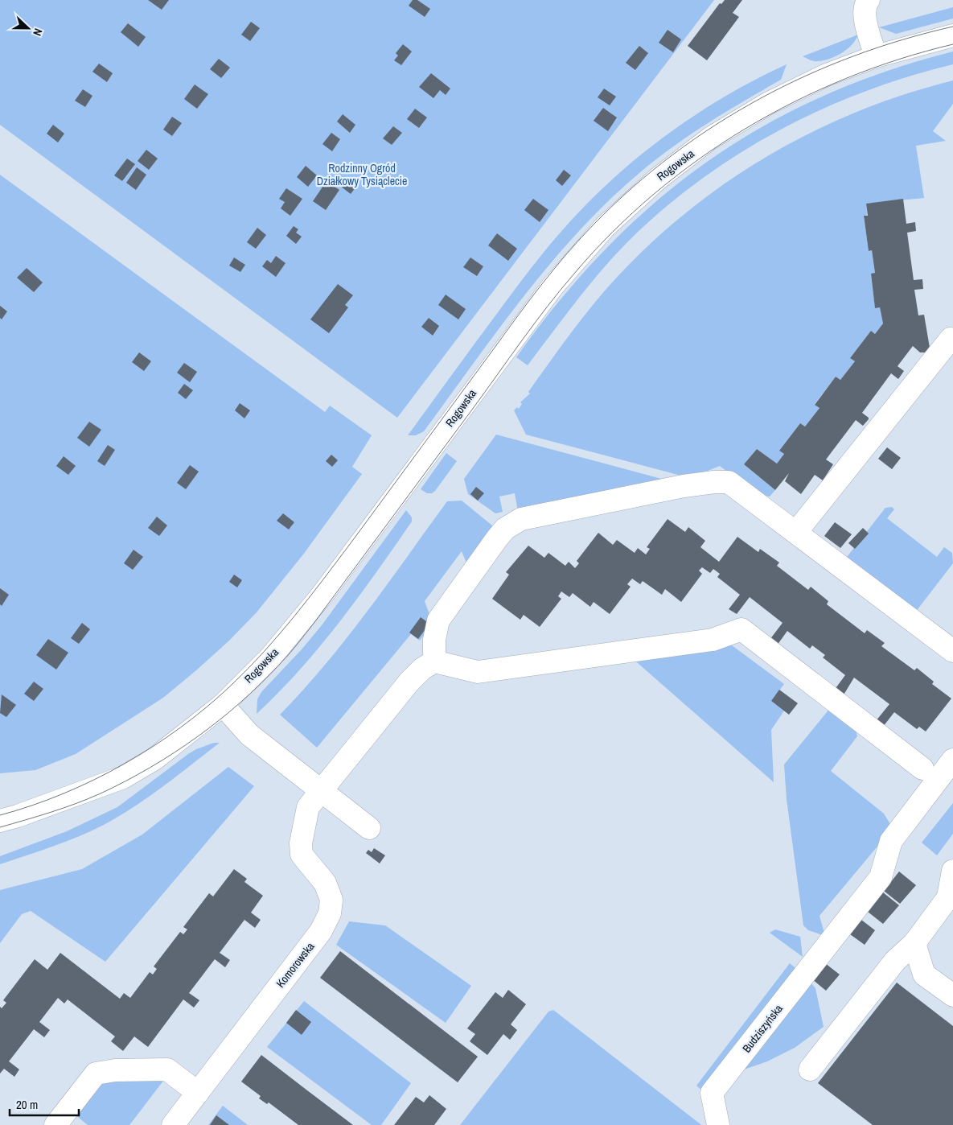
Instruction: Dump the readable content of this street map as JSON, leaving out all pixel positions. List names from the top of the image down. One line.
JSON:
{"streets":{"street":["Rogowska","Komorowska","Budziszyńska"]},"parks":["Rodzinny Ogród Działkowy Tysiąclecie"],"scale_bar":"20 m","north":"right"}
